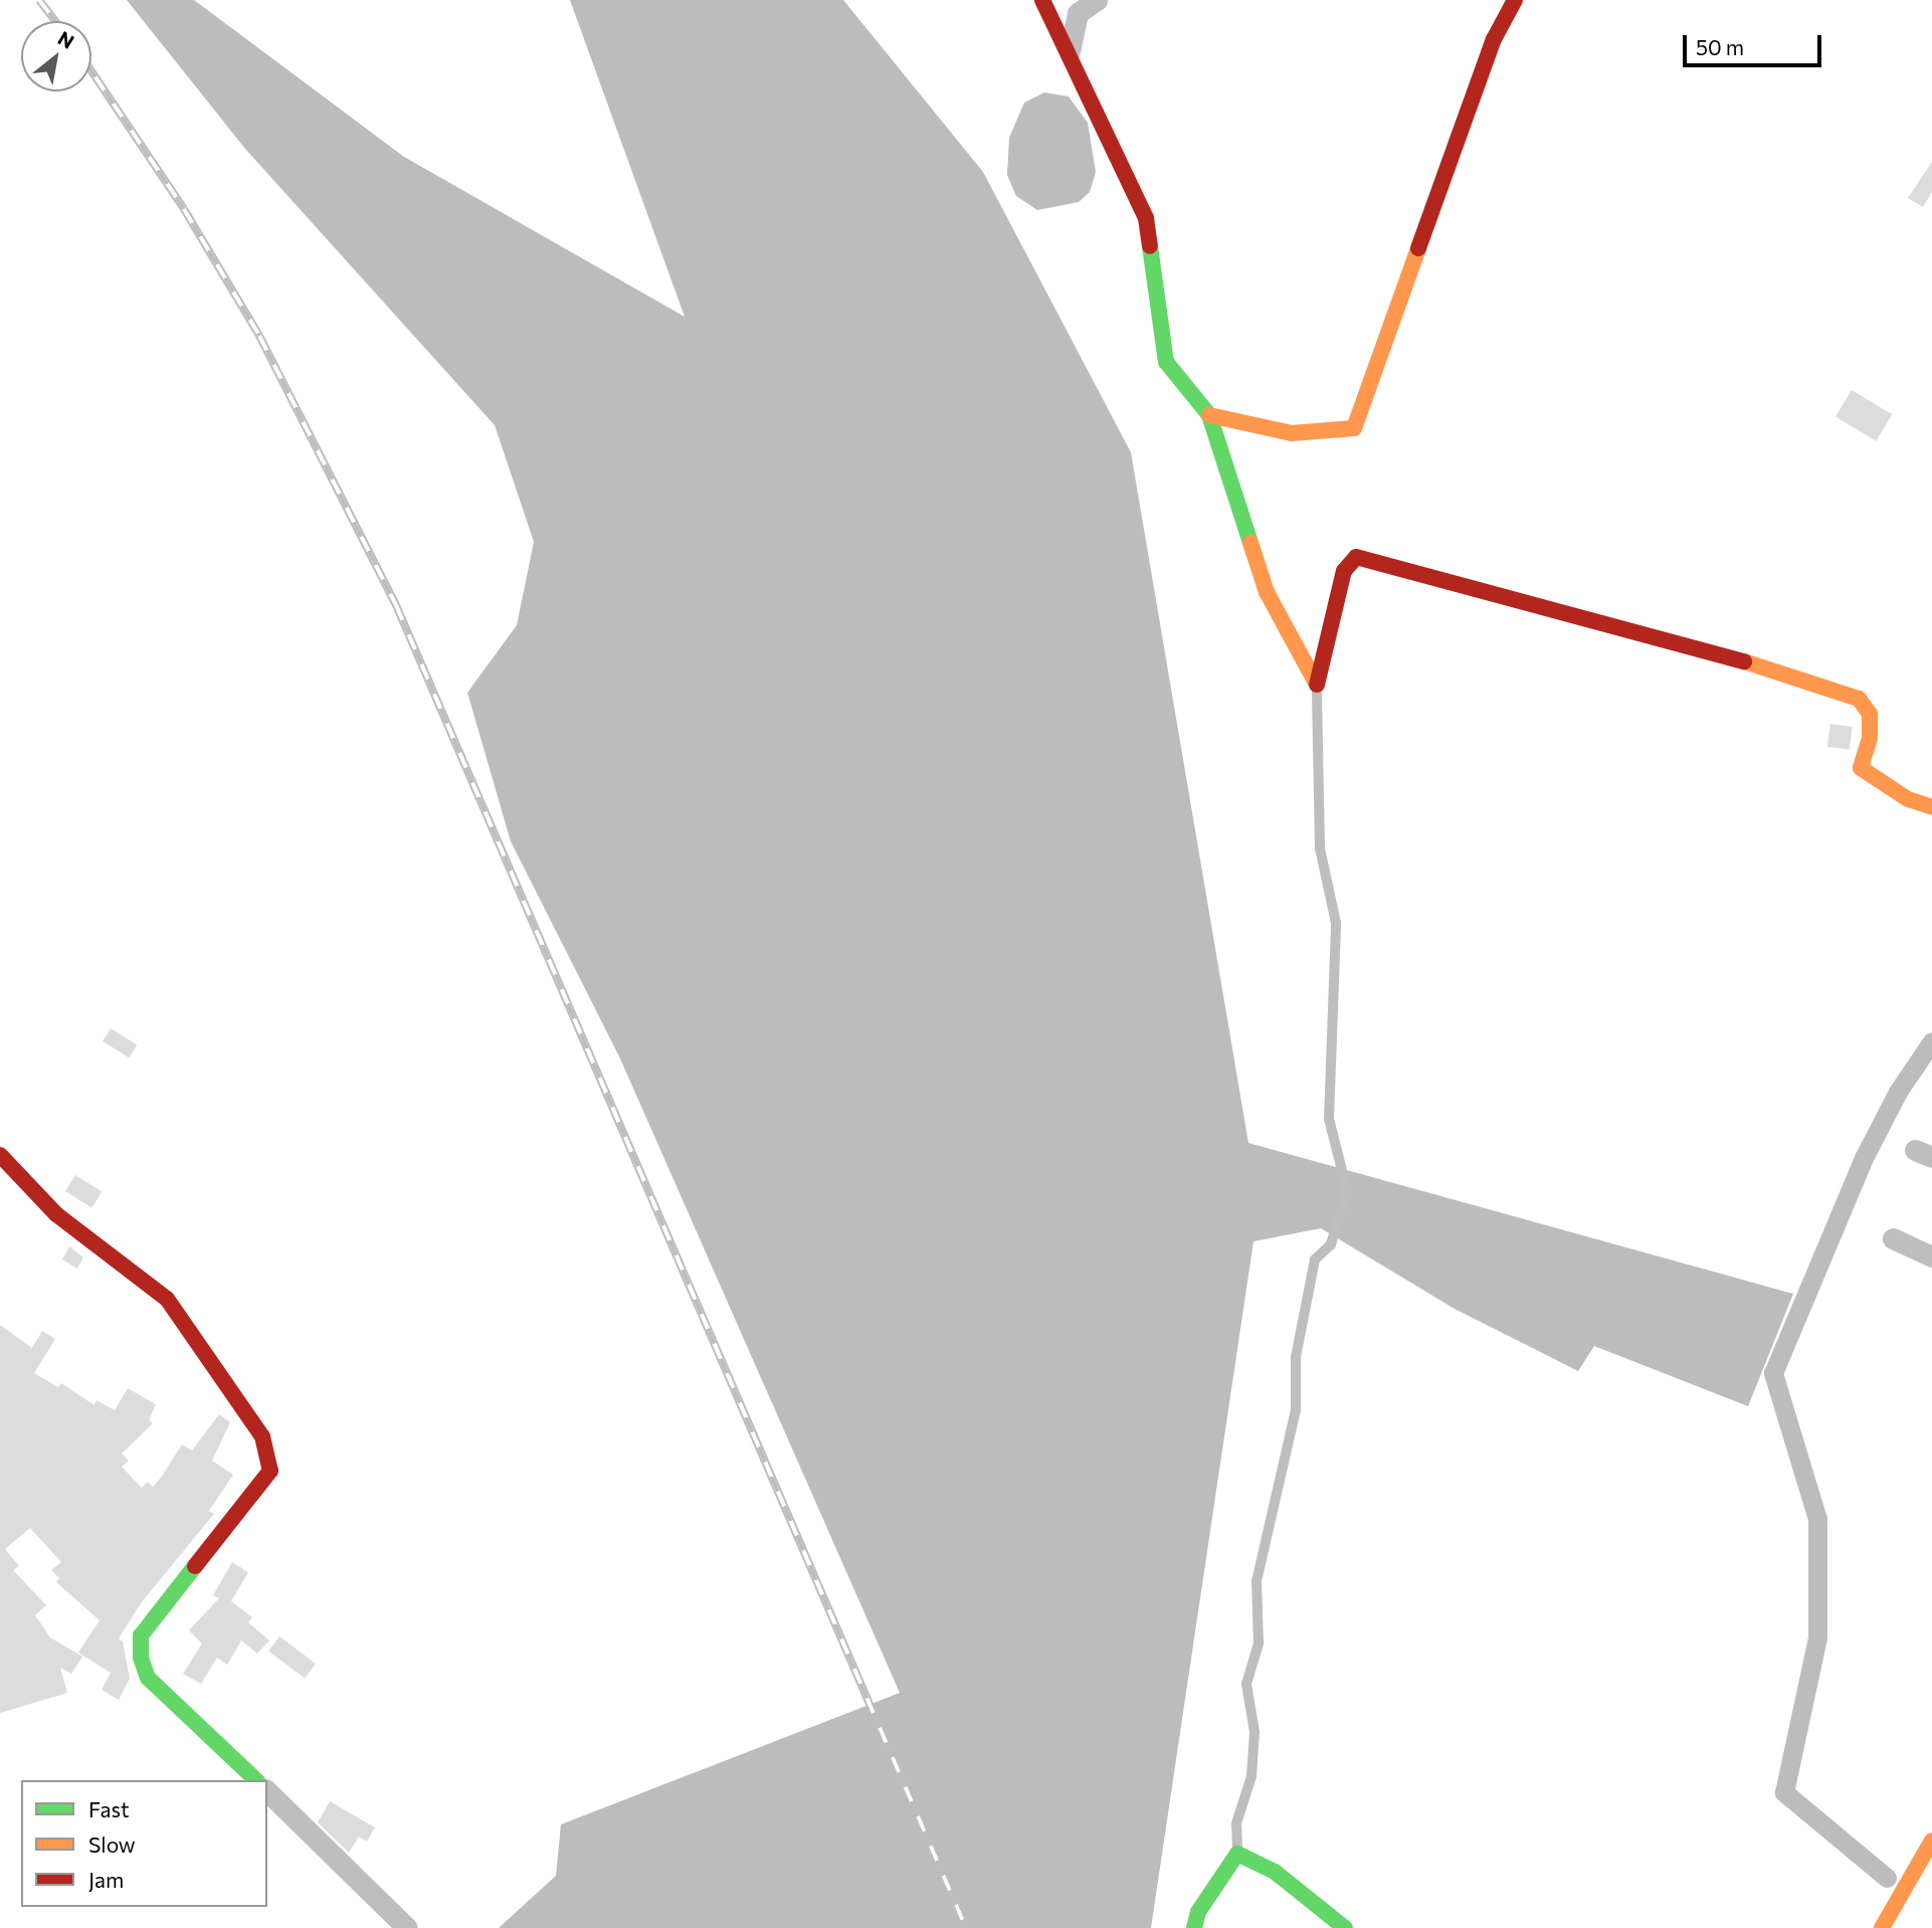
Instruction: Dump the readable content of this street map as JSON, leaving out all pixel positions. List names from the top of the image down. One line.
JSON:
{"legend":["Fast","Slow","Jam"],"scale_bar":"50 m","north":"top right"}
